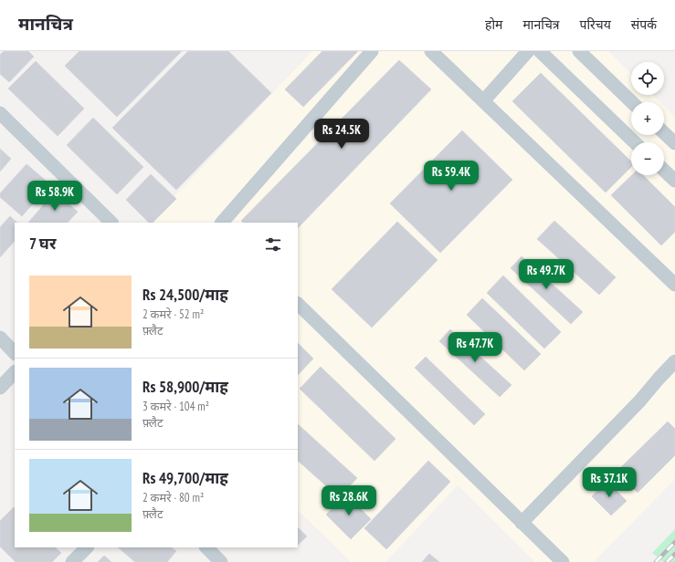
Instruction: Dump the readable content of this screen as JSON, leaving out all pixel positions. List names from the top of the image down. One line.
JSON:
{"page":{"header":"मानचित्र","nav":["होम","मानचित्र","परिचय","संपर्क"],"map_buttons":["+","−"],"price":["Rs 24.5K","Rs 59.4K","Rs 58.9K","Rs 49.7K","Rs 47.7K","Rs 37.1K","Rs 28.6K"],"heading":"7 घर","list":[{"name":"Rs 24,500/माह","note":"2 कमरे · 52 m² · फ़्लैट"},{"name":"Rs 58,900/माह","note":"3 कमरे · 104 m² · फ़्लैट"},{"name":"Rs 49,700/माह","note":"2 कमरे · 80 m² · फ़्लैट"}]}}
